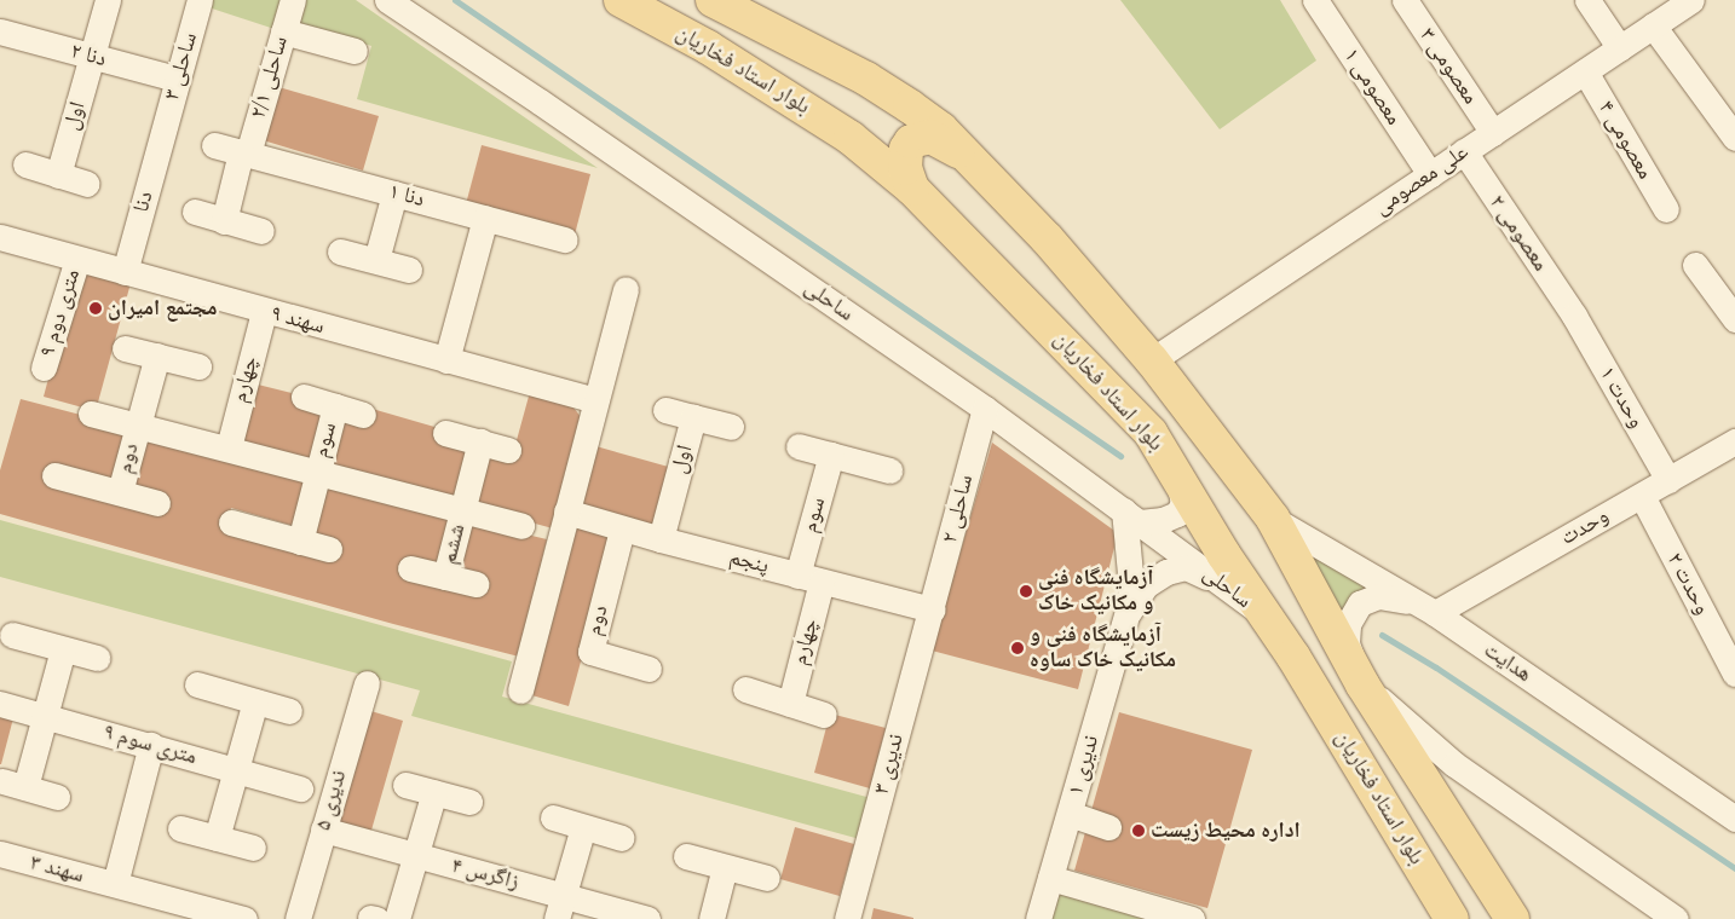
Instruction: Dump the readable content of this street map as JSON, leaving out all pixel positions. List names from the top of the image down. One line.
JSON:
{"streets":{"main road":["بلوار استاد فخاریان"],"street":["دنا ۲","ساحلی ۳","معصومی ۳","ساحلی ۲/۱","معصومی ۱","اول","معصومی ۴","علی معصومی","دنا ۱","دنا","معصومی ۲","ساحلی","۹ متری دوم","سهند ۹","چهارم","وحدت ۱","سوم","دوم","ساحلی ۲","وحدت","ششم","پنجم","وحدت ۲","هدایت","۹ متری سوم","ندیری ۳","ندیری ۱","ندیری ۵","سهند ۳","زاگرس ۴"]},"crossings":[["دنا ۲","ساحلی ۳"],["دنا ۲","اول"],["ساحلی ۳","دنا"],["معصومی ۳","علی معصومی"],["بلوار استاد فخاریان","علی معصومی"],["بلوار استاد فخاریان","ساحلی"],["بلوار استاد فخاریان","هدایت"],["ساحلی ۲/۱","دنا ۱"],["معصومی ۱","علی معصومی"],["اول","پنجم"],["معصومی ۴","علی معصومی"],["علی معصومی","معصومی ۲"],["دنا","سهند ۹"],["معصومی ۲","وحدت ۱"],["ساحلی","ساحلی ۲"],["۹ متری دوم","سهند ۹"],["سهند ۹","چهارم"],["چهارم","سوم"],["چهارم","پنجم"],["وحدت ۱","وحدت"],["سوم","پنجم"],["دوم","پنجم"],["ساحلی ۲","پنجم"],["ساحلی ۲","ندیری ۳"],["وحدت","وحدت ۲"],["وحدت","هدایت"],["پنجم","ندیری ۳"],["ندیری ۵","زاگرس ۴"]],"places":["مجتمع امیران","آزمایشگاه فنی و مکانیک خاک","آزمایشگاه فنی و مکانیک خاک ساوه","اداره محیط زیست"]}
